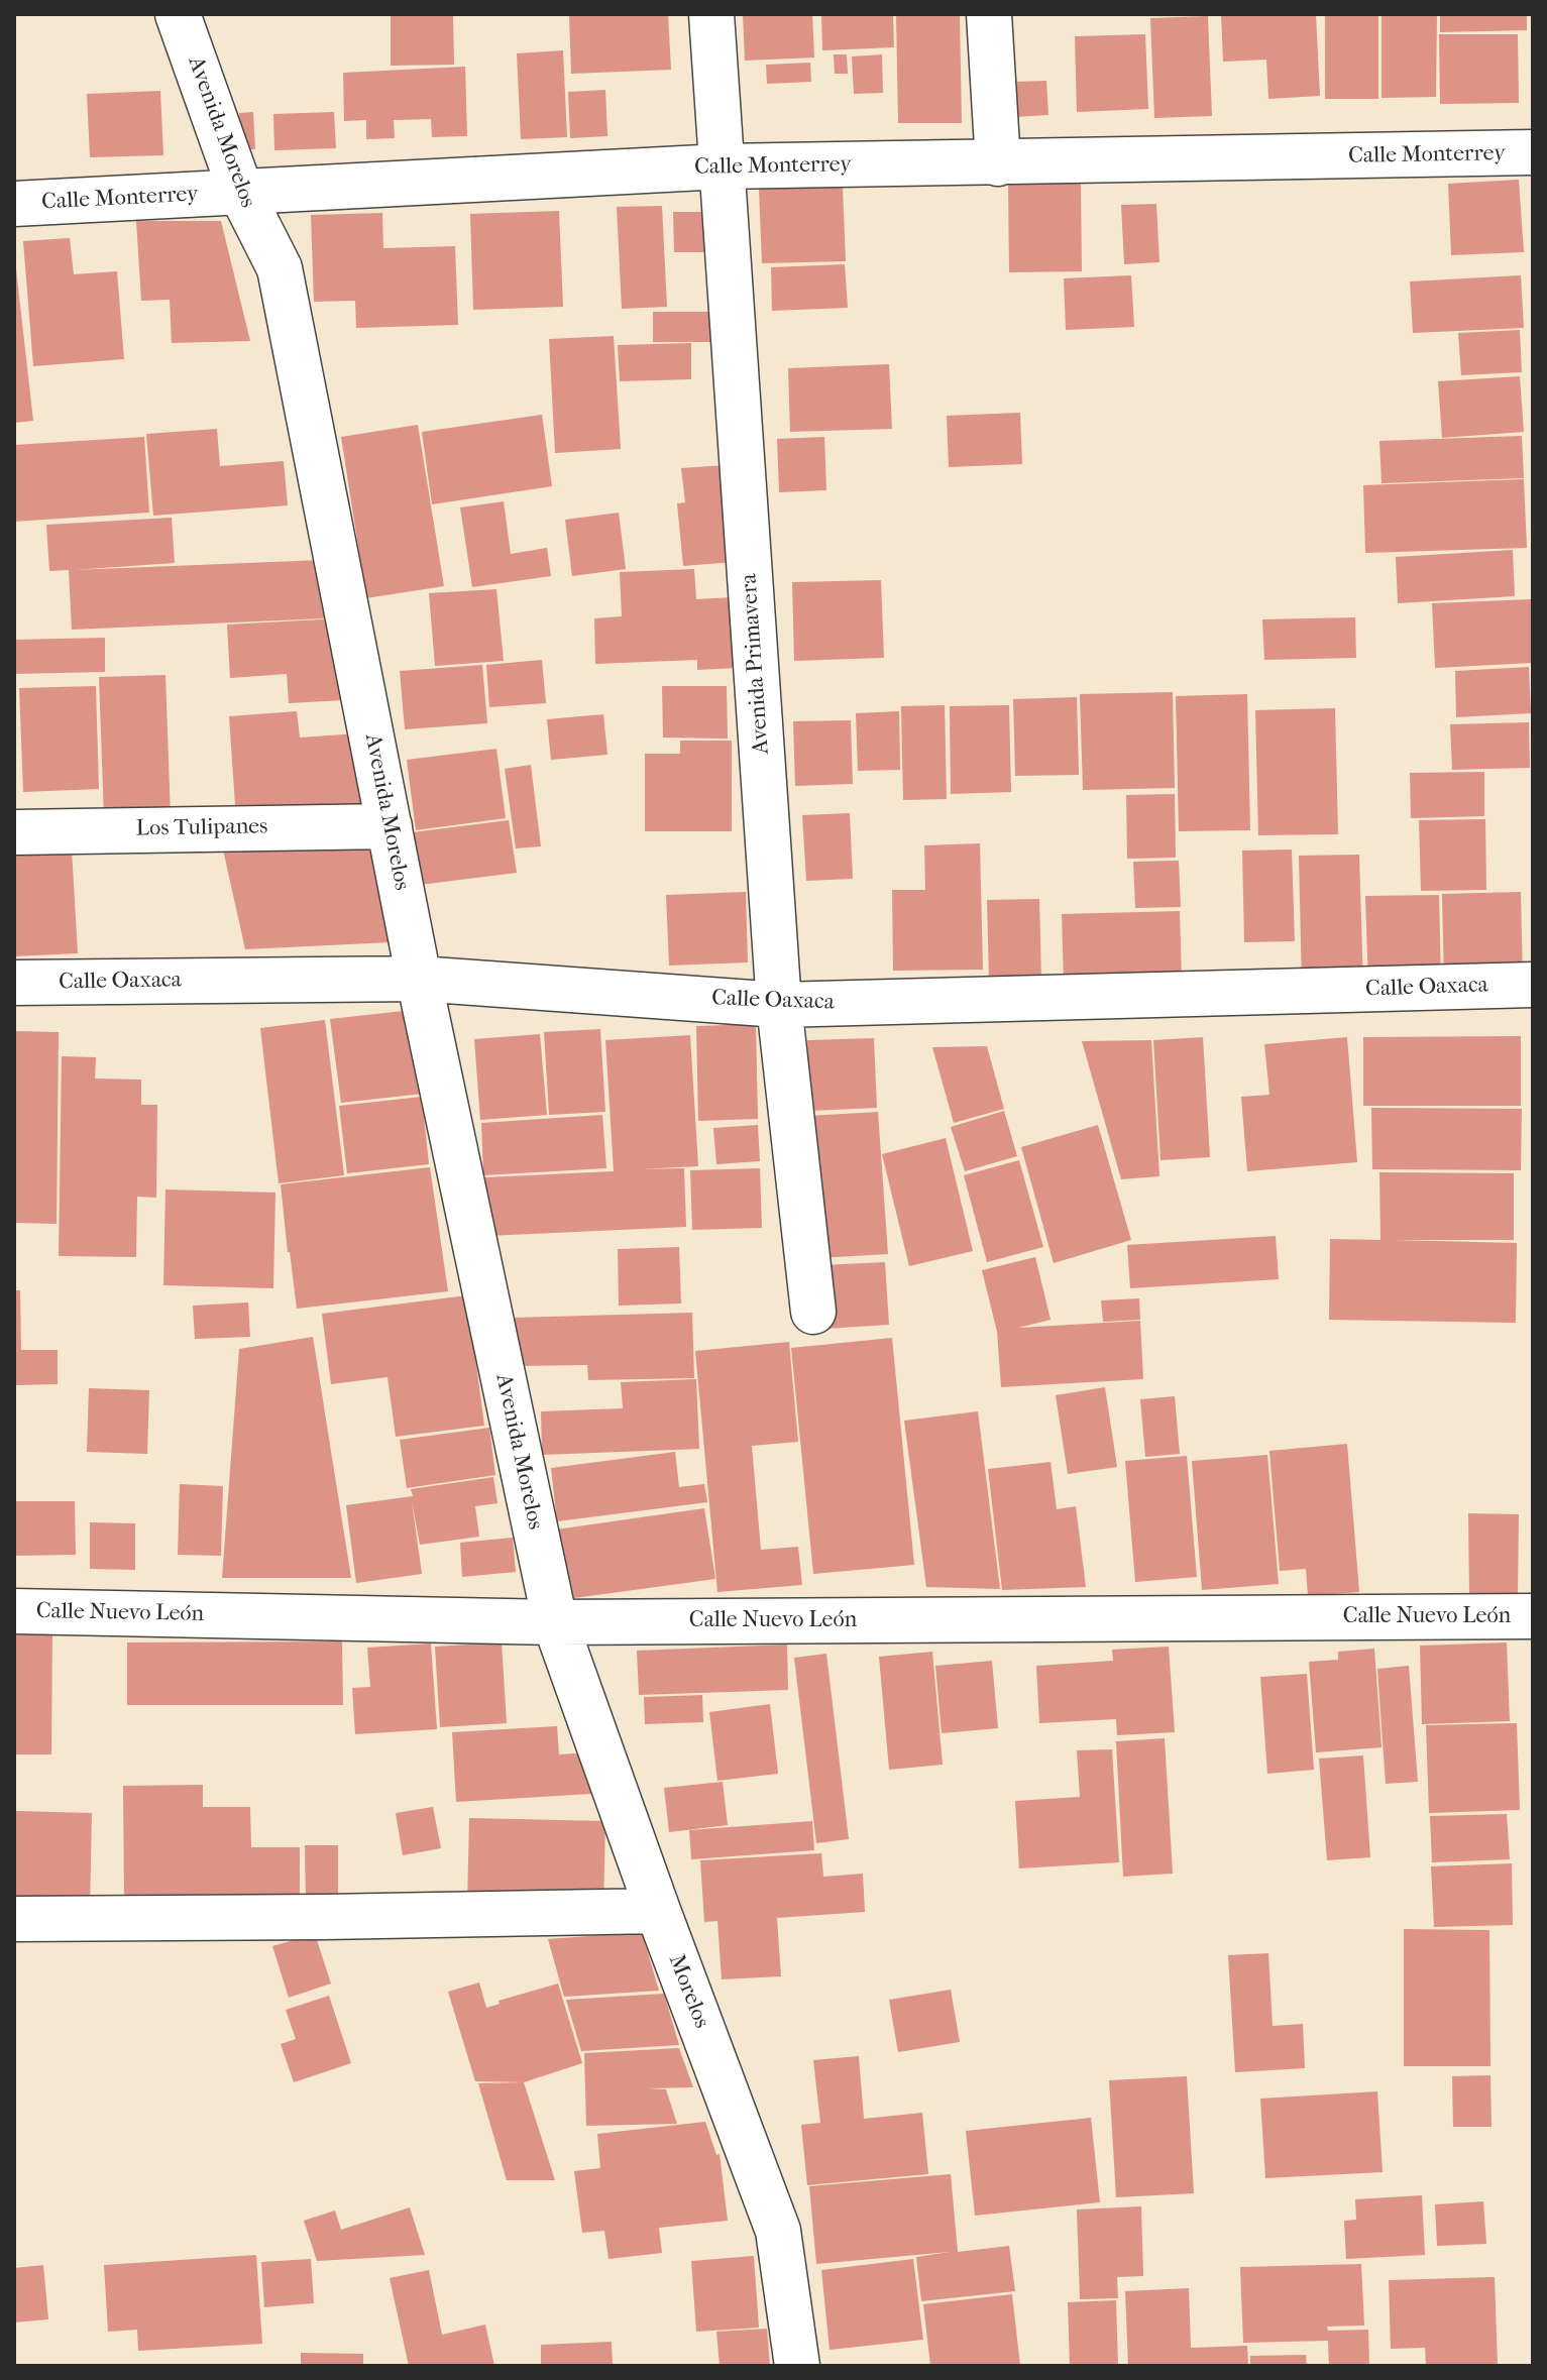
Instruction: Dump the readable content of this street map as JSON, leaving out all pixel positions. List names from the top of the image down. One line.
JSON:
{"streets":{"street":["Avenida Morelos","Calle Monterrey","Avenida Primavera","Los Tulipanes","Calle Oaxaca","Calle Nuevo León","Morelos"]},"crossings":[["Avenida Morelos","Calle Monterrey"],["Avenida Morelos","Los Tulipanes"],["Avenida Morelos","Calle Oaxaca"],["Avenida Morelos","Calle Nuevo León"],["Avenida Morelos","Morelos"],["Calle Monterrey","Avenida Primavera"],["Avenida Primavera","Calle Oaxaca"],["Calle Nuevo León","Morelos"]]}
